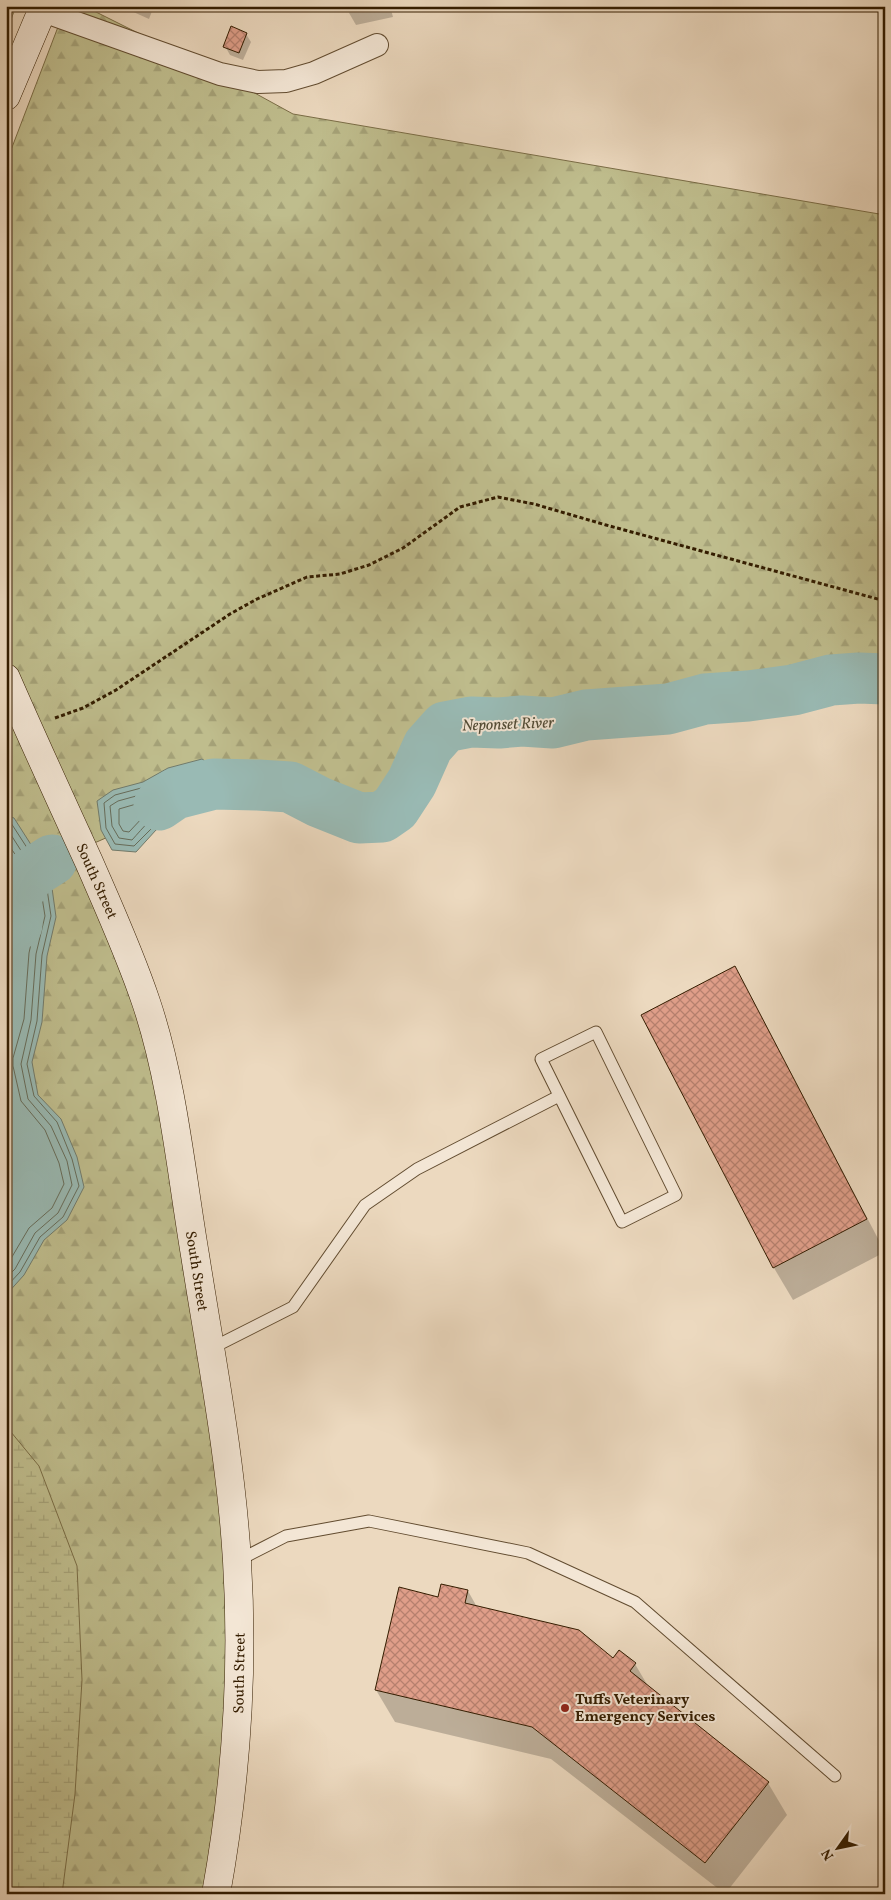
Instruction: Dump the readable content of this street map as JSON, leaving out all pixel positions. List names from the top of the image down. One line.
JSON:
{"streets":{"street":["South Street"]},"water":["Neponset River"],"places":["Tuffs Veterinary Emergency Services"],"north":"bottom left"}
